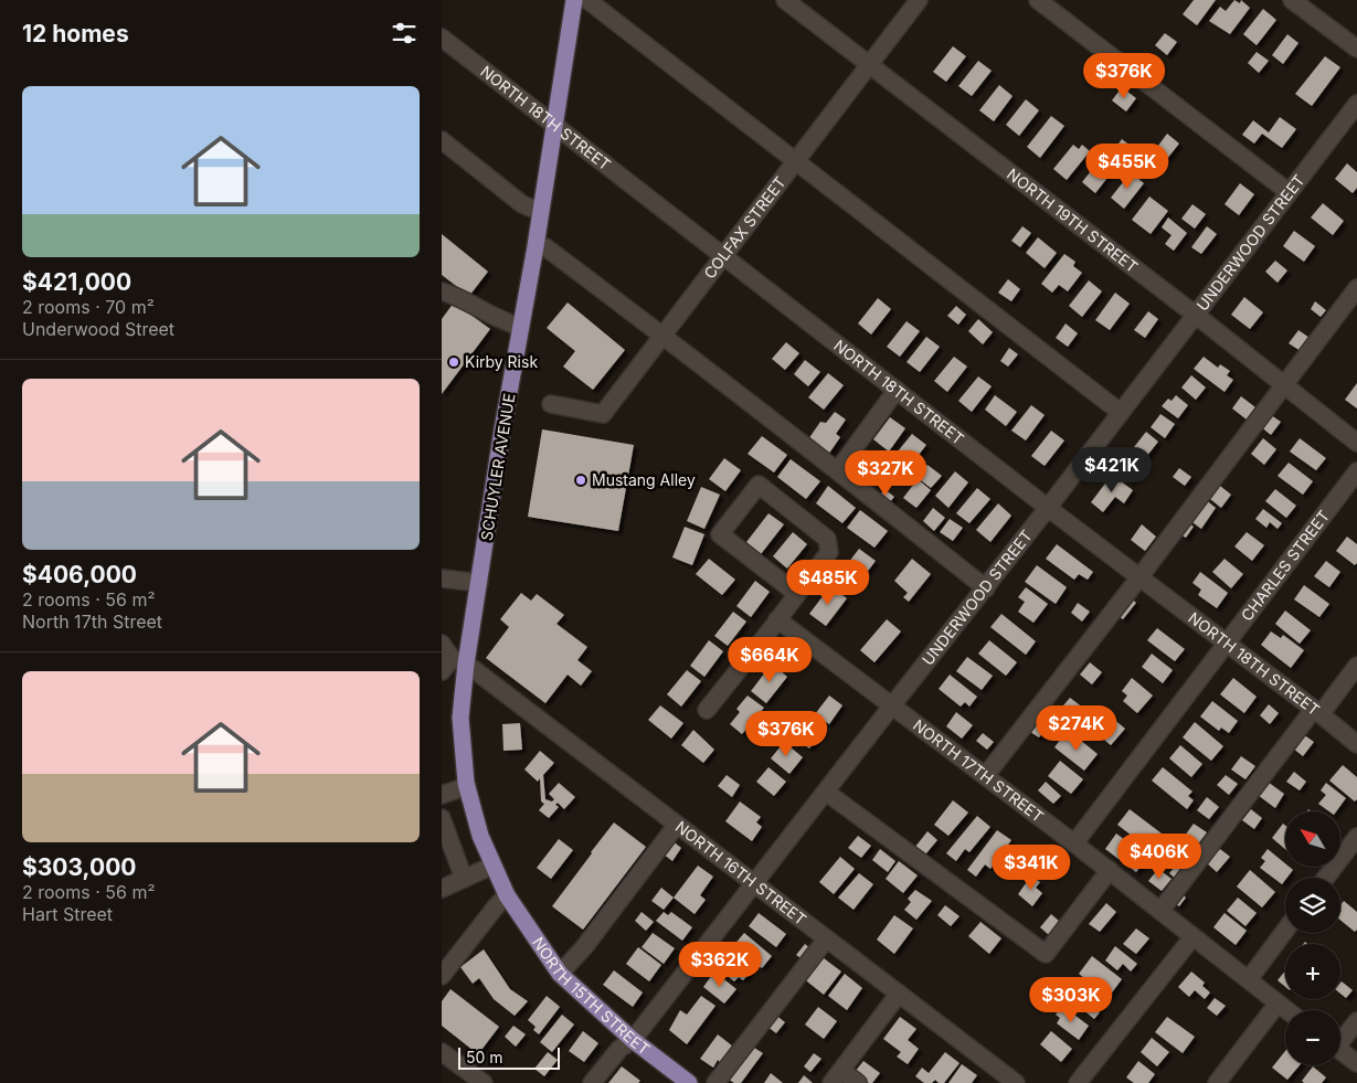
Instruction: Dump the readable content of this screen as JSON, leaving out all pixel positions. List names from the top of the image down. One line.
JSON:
{"streets":{"main road":["SCHUYLER AVENUE","NORTH 15TH STREET"],"street":["NORTH 18TH STREET","NORTH 19TH STREET","COLFAX STREET","UNDERWOOD STREET","CHARLES STREET","NORTH 17TH STREET","NORTH 16TH STREET"]},"crossings":[["NORTH 18TH STREET","COLFAX STREET"],["NORTH 18TH STREET","UNDERWOOD STREET"],["NORTH 18TH STREET","SCHUYLER AVENUE"],["NORTH 18TH STREET","CHARLES STREET"],["NORTH 19TH STREET","COLFAX STREET"],["NORTH 19TH STREET","UNDERWOOD STREET"],["UNDERWOOD STREET","NORTH 17TH STREET"],["UNDERWOOD STREET","NORTH 16TH STREET"],["UNDERWOOD STREET","NORTH 15TH STREET"],["SCHUYLER AVENUE","NORTH 16TH STREET"],["SCHUYLER AVENUE","NORTH 15TH STREET"],["CHARLES STREET","NORTH 17TH STREET"]],"places":["Kirby Risk","Mustang Alley"],"scale_bar":"50 m","north":"top left","page":{"heading":"12 homes","price":["$376K","$455K","$421K","$327K","$485K","$664K","$274K","$376K","$406K","$341K","$362K","$303K"],"list":[{"name":"$421,000","note":"2 rooms · 70 m² · Underwood Street"},{"name":"$406,000","note":"2 rooms · 56 m² · North 17th Street"},{"name":"$303,000","note":"2 rooms · 56 m² · Hart Street"}],"map_buttons":["+","−"],"scale":"50 m"}}
